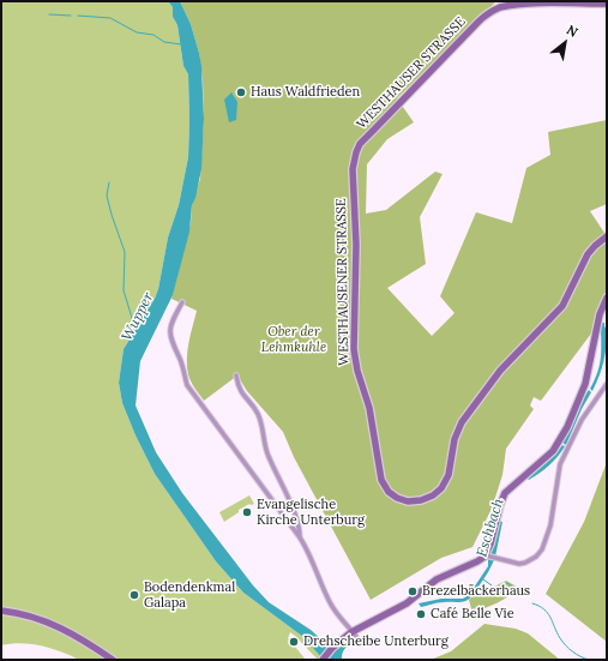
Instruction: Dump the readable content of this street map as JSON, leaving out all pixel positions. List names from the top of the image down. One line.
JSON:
{"streets":{"main road":["WESTHAUSER STRASSE","WESTHAUSENER STRASSE"]},"crossings":[["WESTHAUSER STRASSE","WESTHAUSENER STRASSE"]],"water":["Wupper","Eschbach"],"parks":["Ober der Lehmkuhle"],"places":["Haus Waldfrieden","Evangelische Kirche Unterburg","Brezelbäckerhaus","Bodendenkmal Galapa","Café Belle Vie","Drehscheibe Unterburg"],"north":"top right"}
